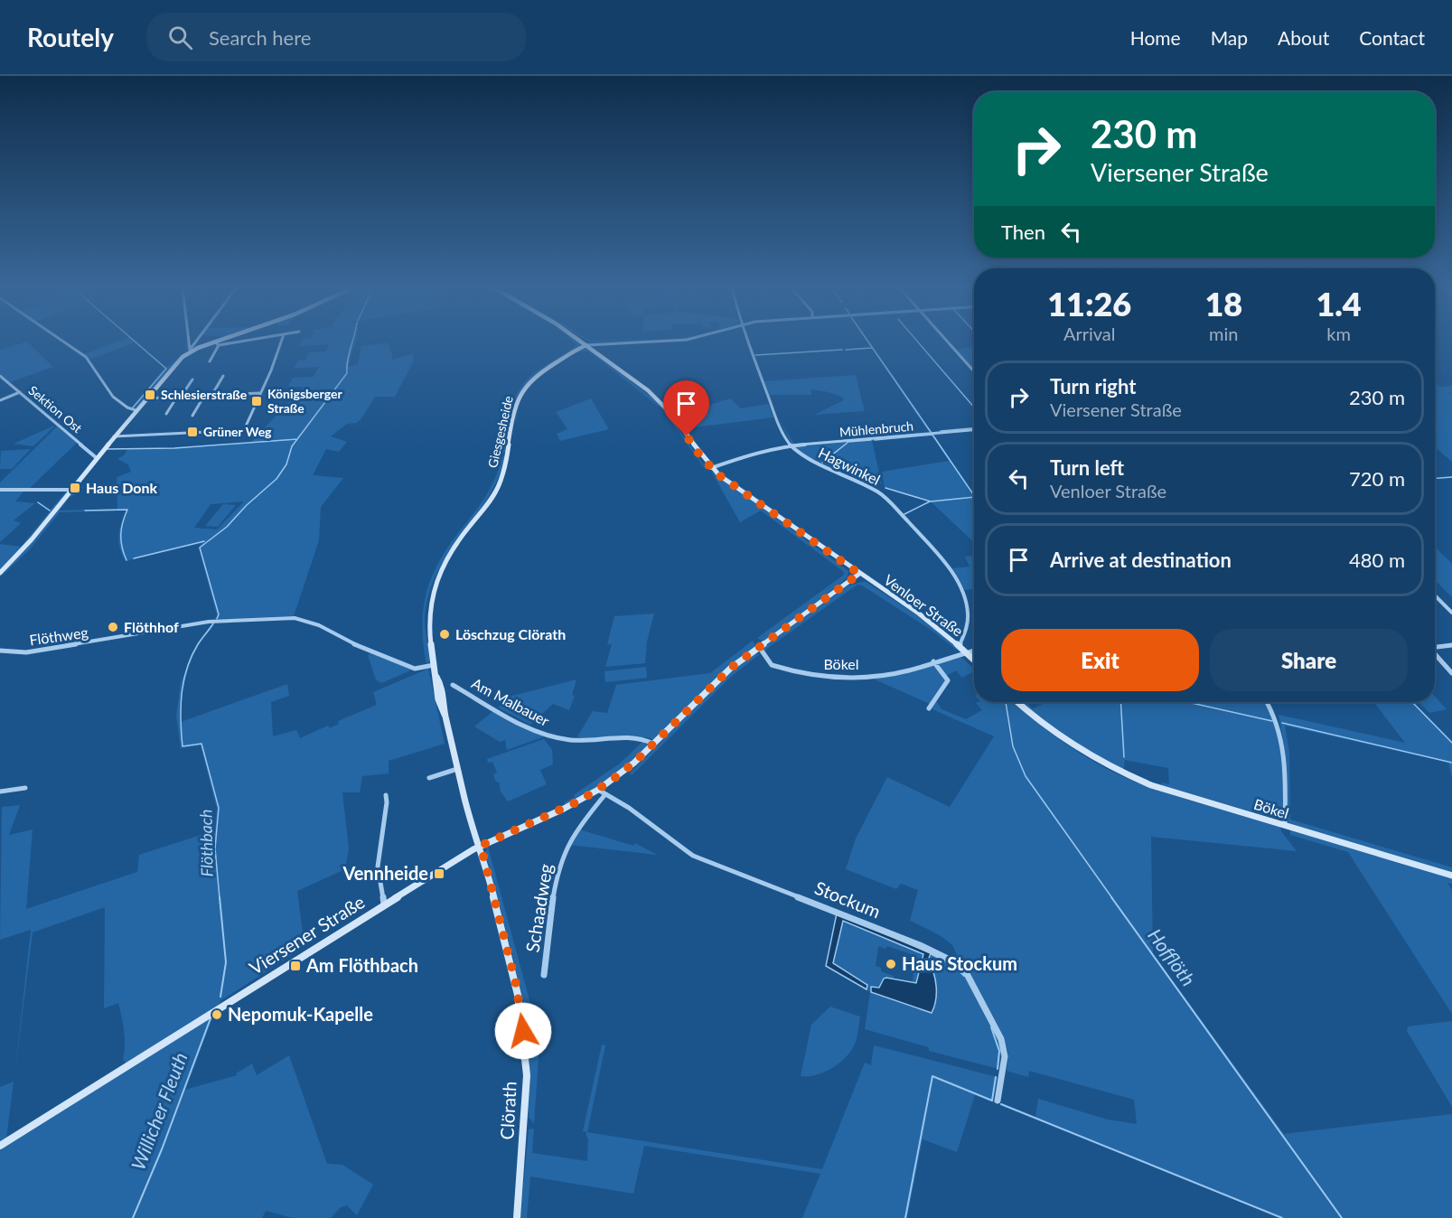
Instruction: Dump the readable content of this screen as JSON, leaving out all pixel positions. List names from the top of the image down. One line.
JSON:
{"streets":{"main road":["Giesgesheide","Venloer Straße","Bökel","Viersener Straße","Clörath"],"street":["Sektion Ost","Mühlenbruch","Hagwinkel","Flöthweg","Am Malbauer","Stockum","Schaadweg"]},"crossings":[["Mühlenbruch","Hagwinkel"],["Mühlenbruch","Venloer Straße"],["Giesgesheide","Venloer Straße"],["Giesgesheide","Flöthweg"],["Hagwinkel","Venloer Straße"],["Venloer Straße","Bökel"],["Venloer Straße","Viersener Straße"],["Bökel","Viersener Straße"],["Am Malbauer","Viersener Straße"],["Stockum","Schaadweg"],["Stockum","Viersener Straße"],["Viersener Straße","Clörath"]],"water":["Flöthbach","Hofflöth","Willicher Fleuth"],"places":{"transit":["Schlesierstraße","Königsberger Straße","Grüner Weg","Haus Donk","Vennheide","Am Flöthbach"],"other":["Flöthhof","Löschzug Clörath","Haus Stockum","Nepomuk-Kapelle"]},"page":{"header":"Routely","search":"Search here","nav":["Home","Map","About","Contact"],"turn":["230 m","Viersener Straße"],"then":"Then","eta":["11:26","Arrival","18","min","1.4","km"],"list":[{"name":"Turn right","note":"Viersener Straße","value":"230 m"},{"name":"Turn left","note":"Venloer Straße","value":"720 m"},{"name":"Arrive at destination","value":"480 m"}],"buttons":["Exit","Share"]}}
